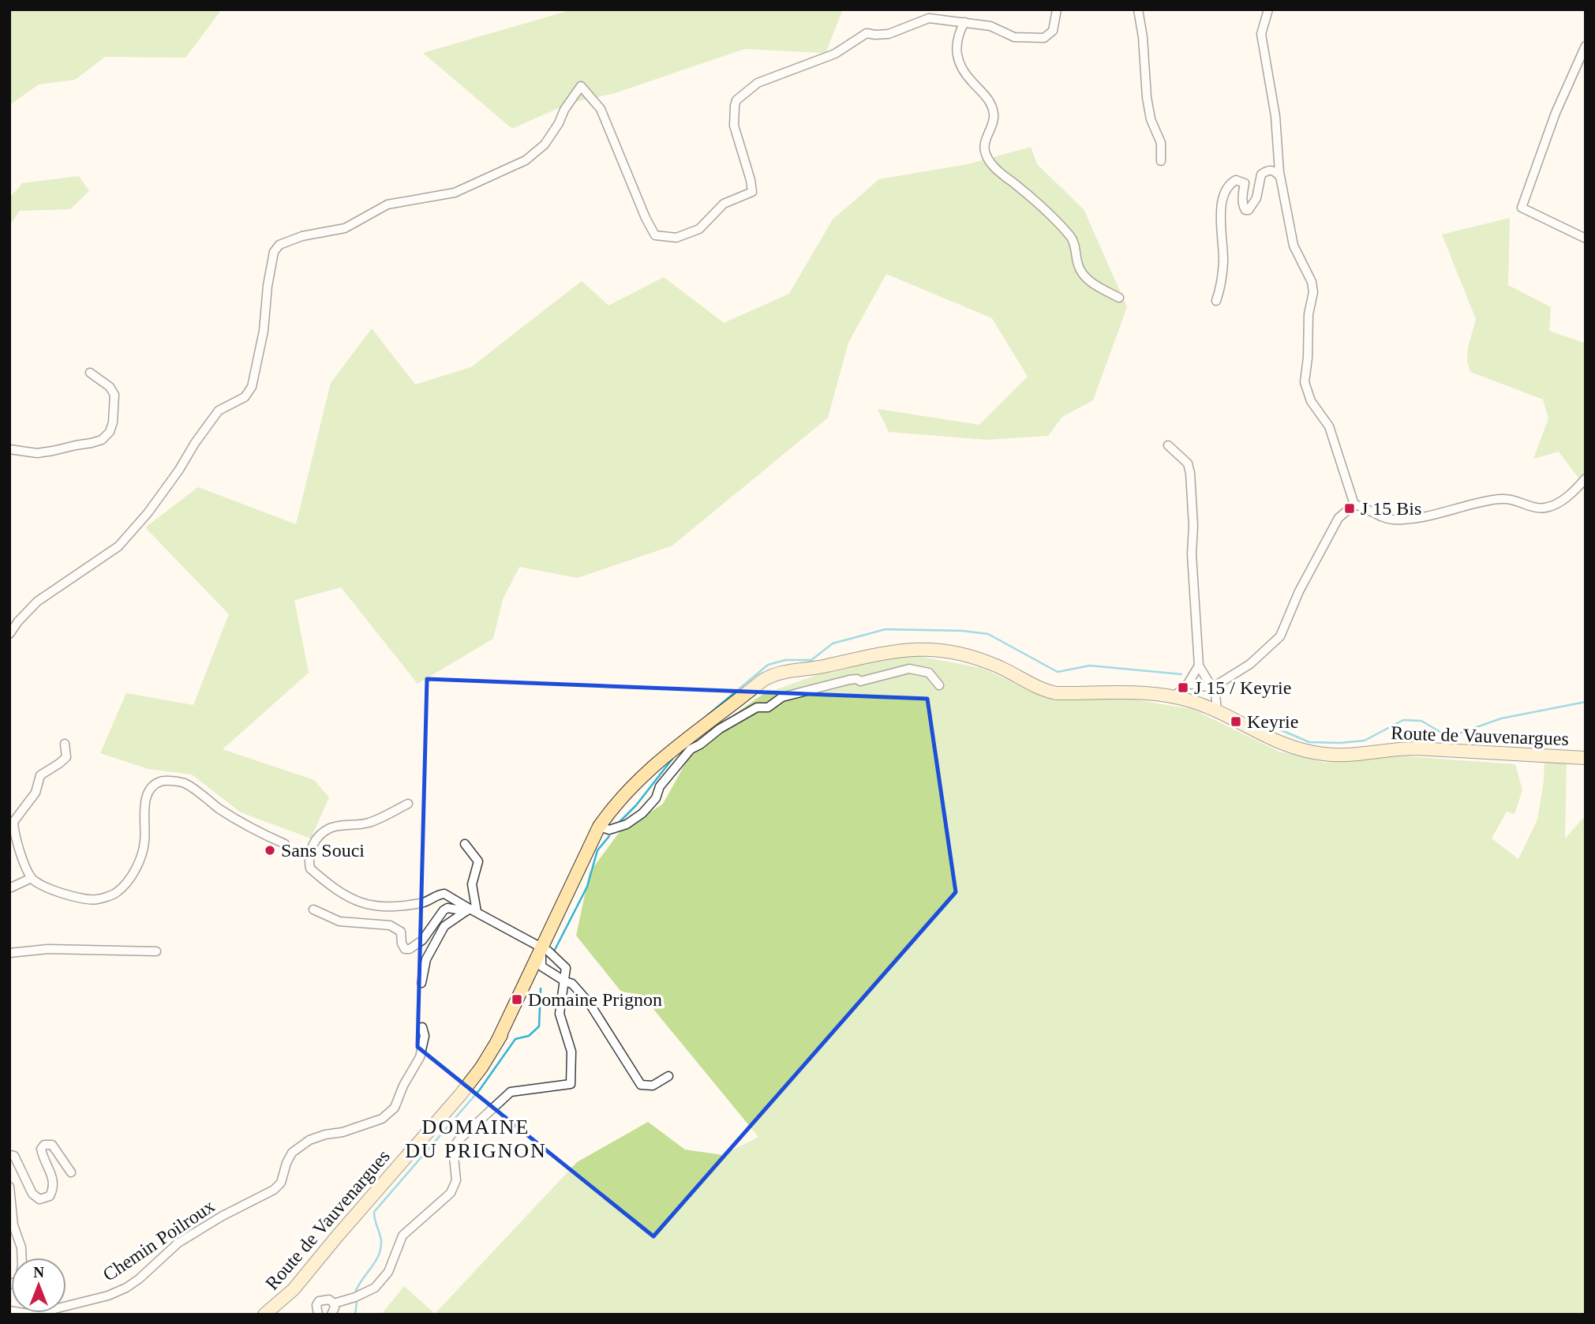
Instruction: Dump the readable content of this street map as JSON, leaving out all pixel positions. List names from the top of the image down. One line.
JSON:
{"streets":{"main road":["Route de Vauvenargues"],"street":["Chemin Poilroux"]},"districts":["DOMAINE DU PRIGNON"],"places":{"transit":["J 15 Bis","J 15 / Keyrie","Keyrie","Domaine Prignon"],"other":["Sans Souci"]},"north":"top"}
